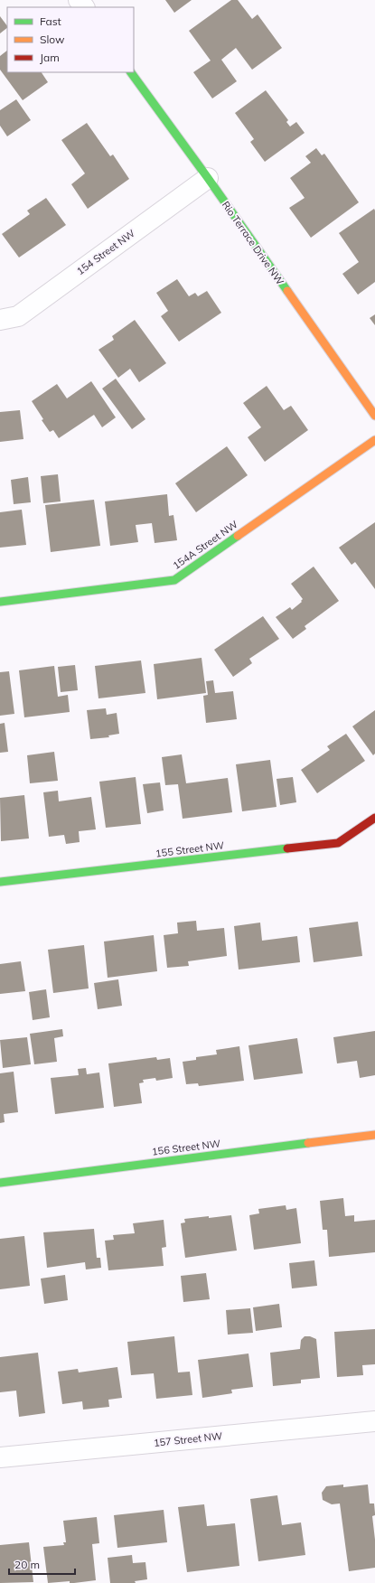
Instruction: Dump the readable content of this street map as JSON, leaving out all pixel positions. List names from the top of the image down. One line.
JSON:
{"streets":{"street":["Rio Terrace Drive NW","154 Street NW","154A Street NW","155 Street NW","156 Street NW","157 Street NW"]},"crossings":[["Rio Terrace Drive NW","154 Street NW"]],"legend":["Fast","Slow","Jam"],"scale_bar":"20 m"}
